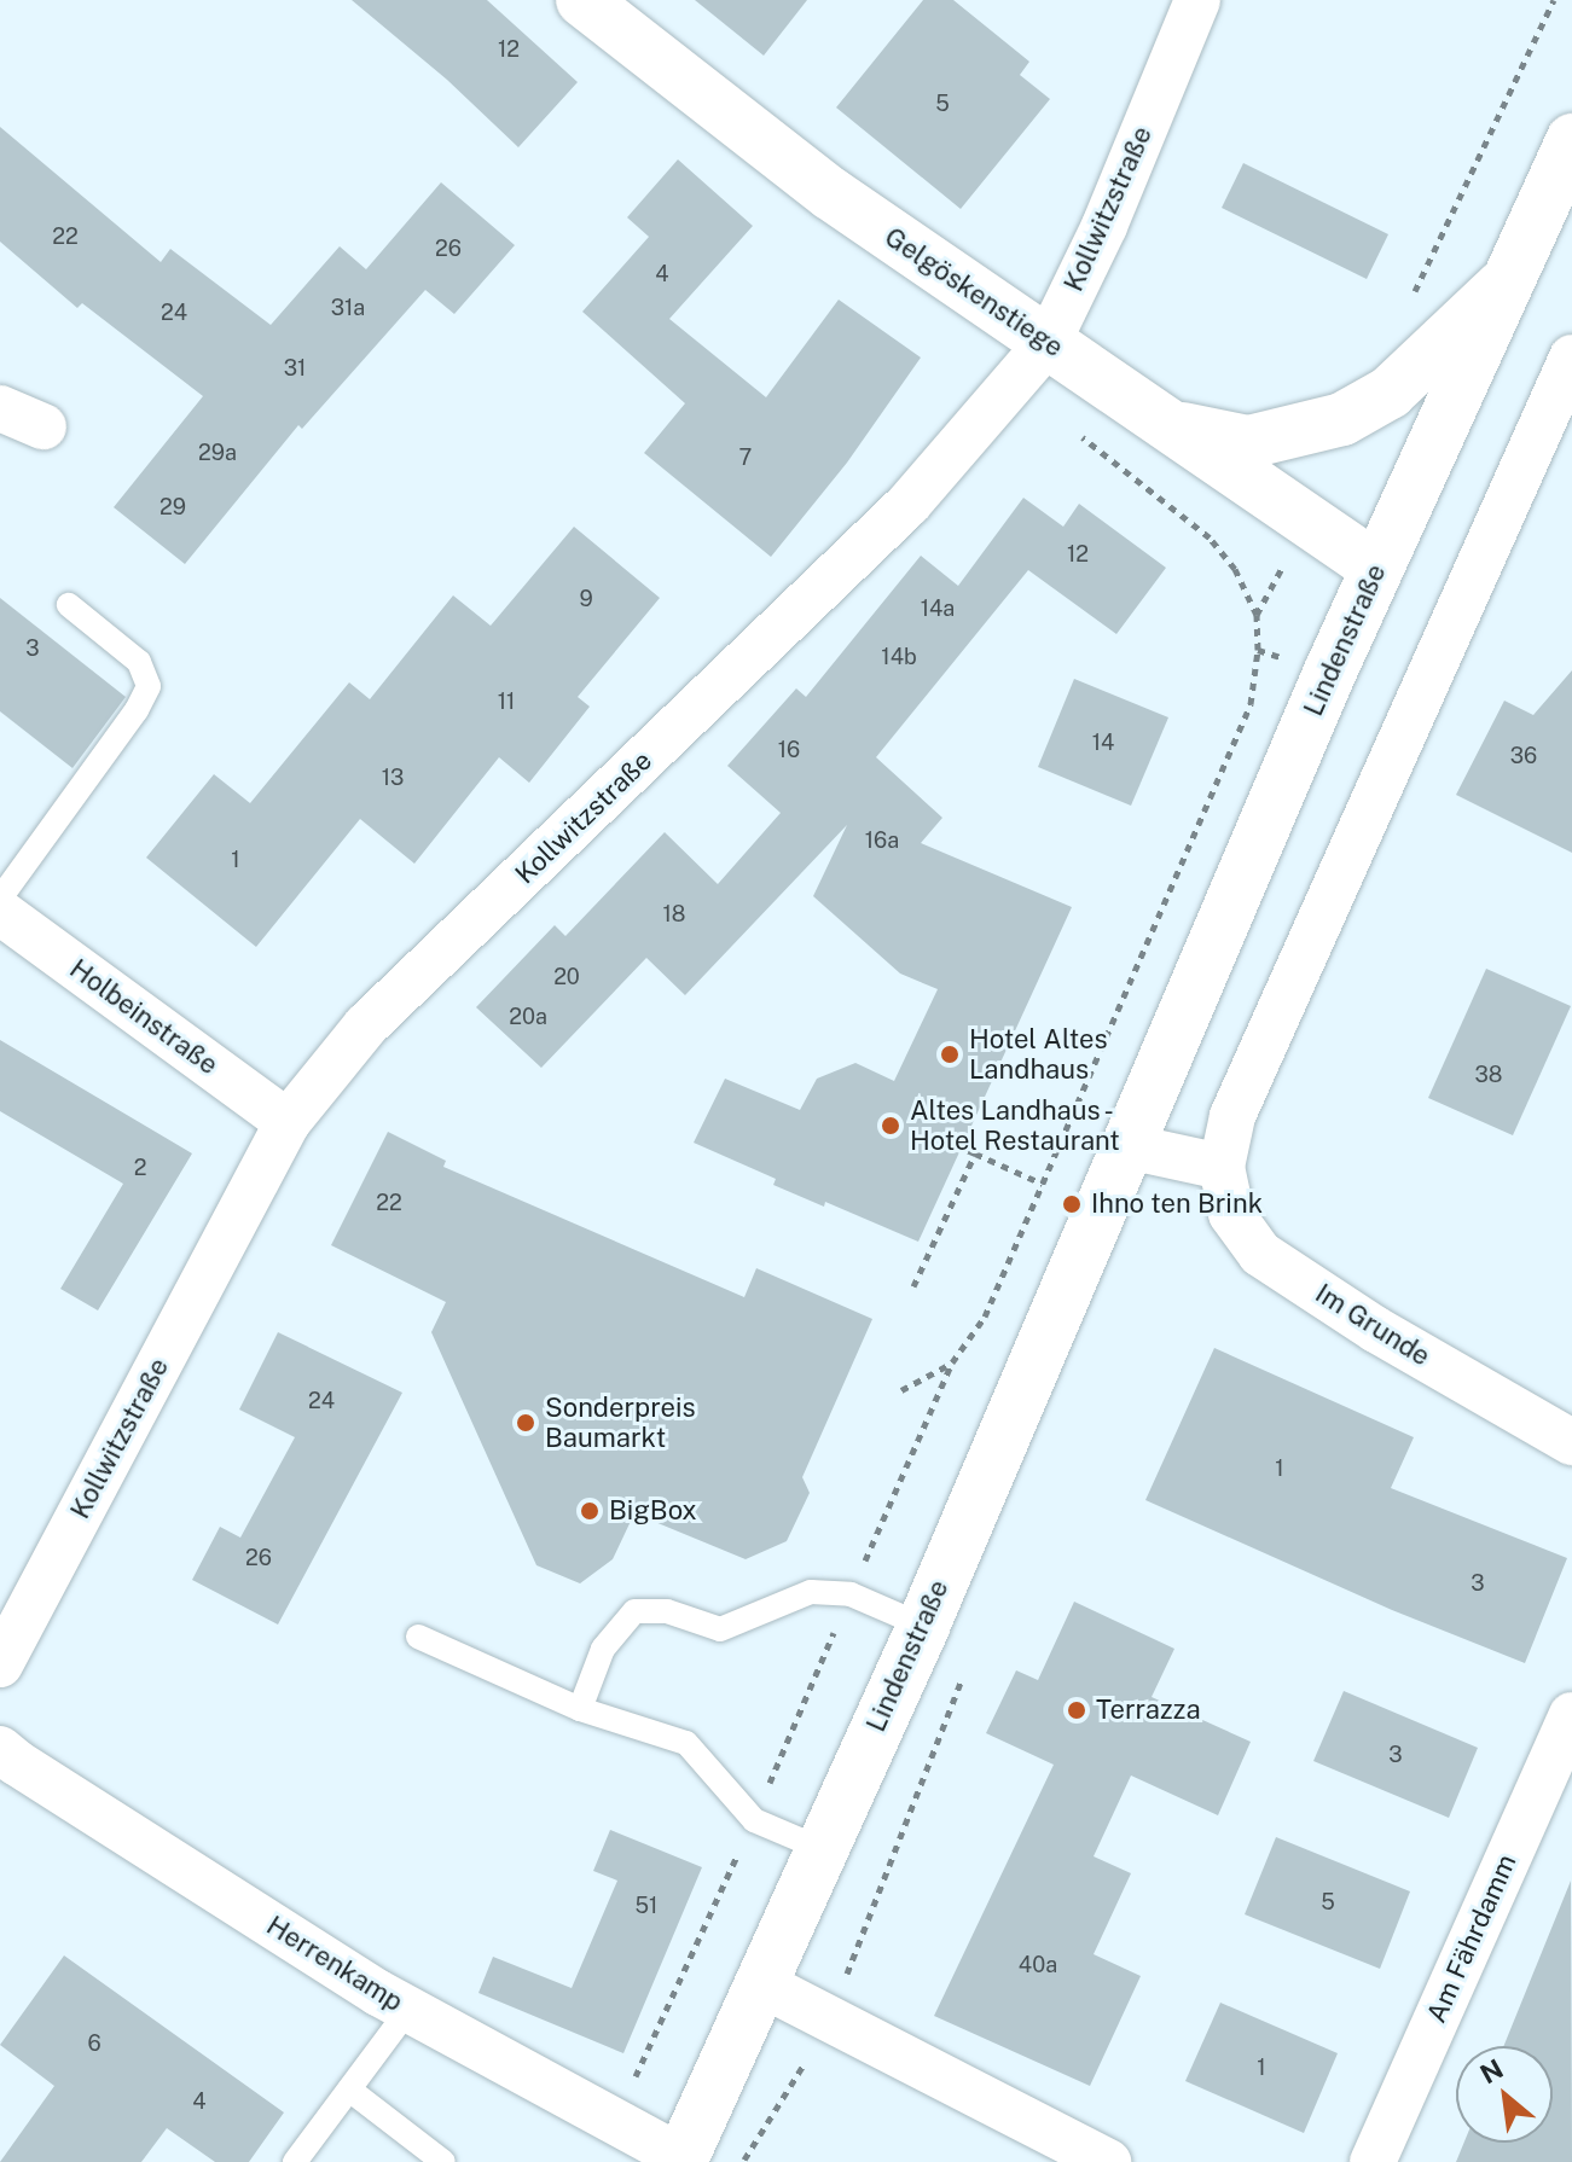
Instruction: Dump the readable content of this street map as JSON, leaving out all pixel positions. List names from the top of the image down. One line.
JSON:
{"streets":{"main road":["Gelgöskenstiege","Lindenstraße"],"street":["Kollwitzstraße","Holbeinstraße","Im Grunde","Am Fährdamm","Herrenkamp"]},"crossings":[["Kollwitzstraße","Gelgöskenstiege"],["Kollwitzstraße","Holbeinstraße"],["Gelgöskenstiege","Lindenstraße"],["Lindenstraße","Herrenkamp"]],"places":["Hotel Altes Landhaus","Altes Landhaus - Hotel Restaurant","Ihno ten Brink","Sonderpreis Baumarkt","BigBox","Terrazza"],"house_numbers":["12","5","22","26","4","31a","24","31","29a","7","29","12","9","14a","3","14b","11","14","16","36","13","16a","1","18","20","20a","38","2","22","24","1","26","3","3","5","51","40a","6","1","4"],"north":"top left"}
